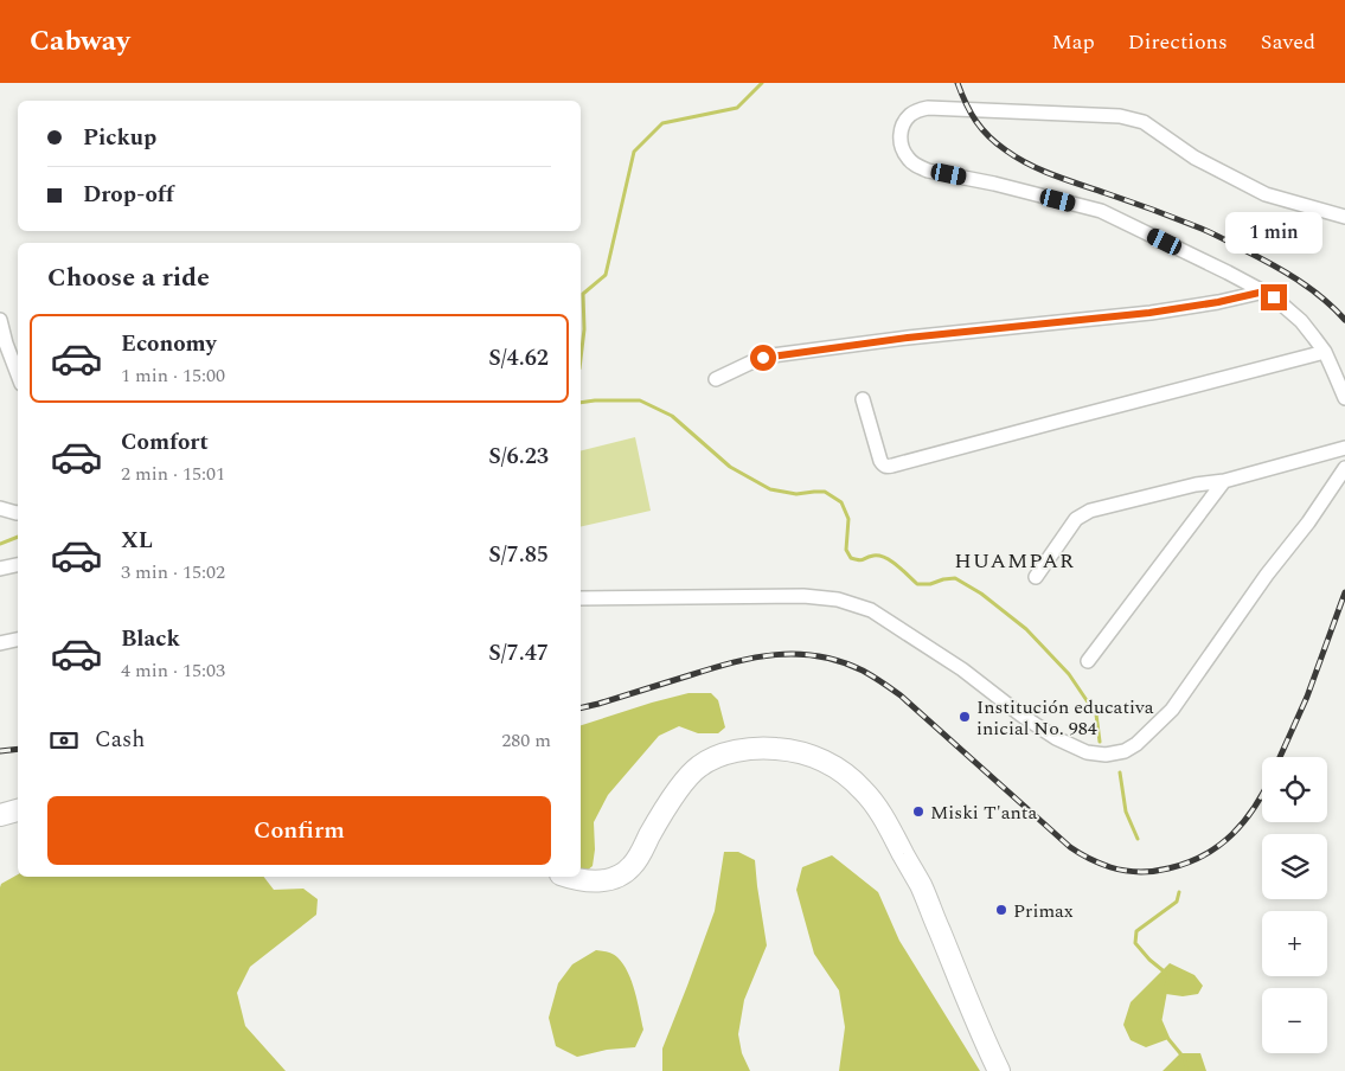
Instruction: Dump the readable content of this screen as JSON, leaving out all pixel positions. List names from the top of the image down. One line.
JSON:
{"districts":["HUAMPAR"],"places":["Institución educativa inicial No. 984","Miski T'anta","Primax"],"page":{"header":"Cabway","nav":["Map","Directions","Saved"],"banner":["Pickup","Drop-off"],"bubble":"1 min","heading":"Choose a ride","list":[{"name":"Economy","note":"1 min · 15:00","value":"S/4.62"},{"name":"Comfort","note":"2 min · 15:01","value":"S/6.23"},{"name":"XL","note":"3 min · 15:02","value":"S/7.85"},{"name":"Black","note":"4 min · 15:03","value":"S/7.47"}],"pay":["Cash","280 m"],"map_buttons":["+","−"],"buttons":"Confirm"}}
